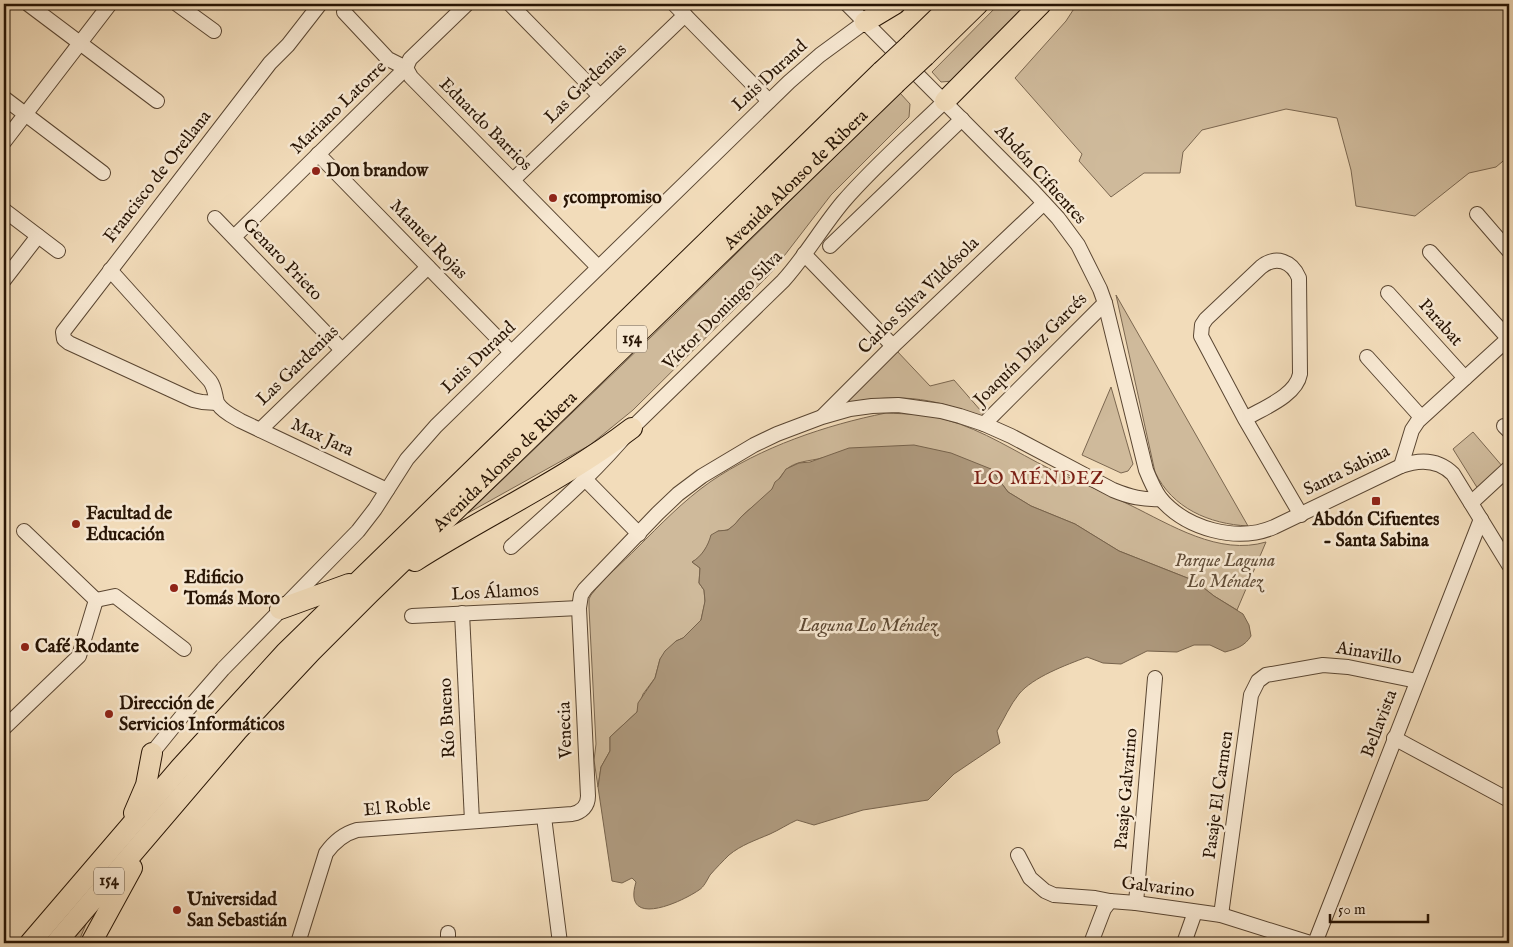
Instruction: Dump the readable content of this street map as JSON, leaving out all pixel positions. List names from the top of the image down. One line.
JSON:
{"streets":{"highway":["Avenida Alonso de Ribera","154"],"street":["Luis Durand","Las Gardenias","Mariano Latorre","Eduardo Barrios","Abdón Cifuentes","Francisco de Orellana","Manuel Rojas","Genaro Prieto","Carlos Silva Vildósola","Víctor Domingo Silva","Parabat","Joaquín Díaz Garcés","Max Jara","Santa Sabina","Los Álamos","Ainavillo","Río Bueno","Bellavista","Venecia","Pasaje Galvarino","Pasaje El Carmen","El Roble","Galvarino"]},"crossings":[["Luis Durand","Eduardo Barrios"],["Luis Durand","Abdón Cifuentes"],["Luis Durand","Manuel Rojas"],["Luis Durand","Max Jara"],["Las Gardenias","Eduardo Barrios"],["Las Gardenias","Manuel Rojas"],["Las Gardenias","Genaro Prieto"],["Las Gardenias","Max Jara"],["Mariano Latorre","Eduardo Barrios"],["Mariano Latorre","Manuel Rojas"],["Mariano Latorre","Genaro Prieto"],["Abdón Cifuentes","Carlos Silva Vildósola"],["Abdón Cifuentes","Víctor Domingo Silva"],["Abdón Cifuentes","Joaquín Díaz Garcés"],["Abdón Cifuentes","Santa Sabina"],["Francisco de Orellana","Max Jara"],["Santa Sabina","Bellavista"],["Los Álamos","Río Bueno"],["Los Álamos","Venecia"],["Ainavillo","Bellavista"],["Ainavillo","Pasaje El Carmen"],["Río Bueno","El Roble"],["Venecia","El Roble"],["Pasaje Galvarino","Galvarino"],["Pasaje El Carmen","Galvarino"]],"districts":["LO MÉNDEZ"],"water":["Laguna Lo Méndez"],"parks":["Parque Laguna Lo Méndez"],"places":{"other":["Don brandow","5compromiso","Facultad de Educación","Edificio Tomás Moro","Café Rodante","Dirección de Servicios Informáticos","Universidad San Sebastián"],"transit":["Abdón Cifuentes - Santa Sabina"]},"scale_bar":"50 m"}
